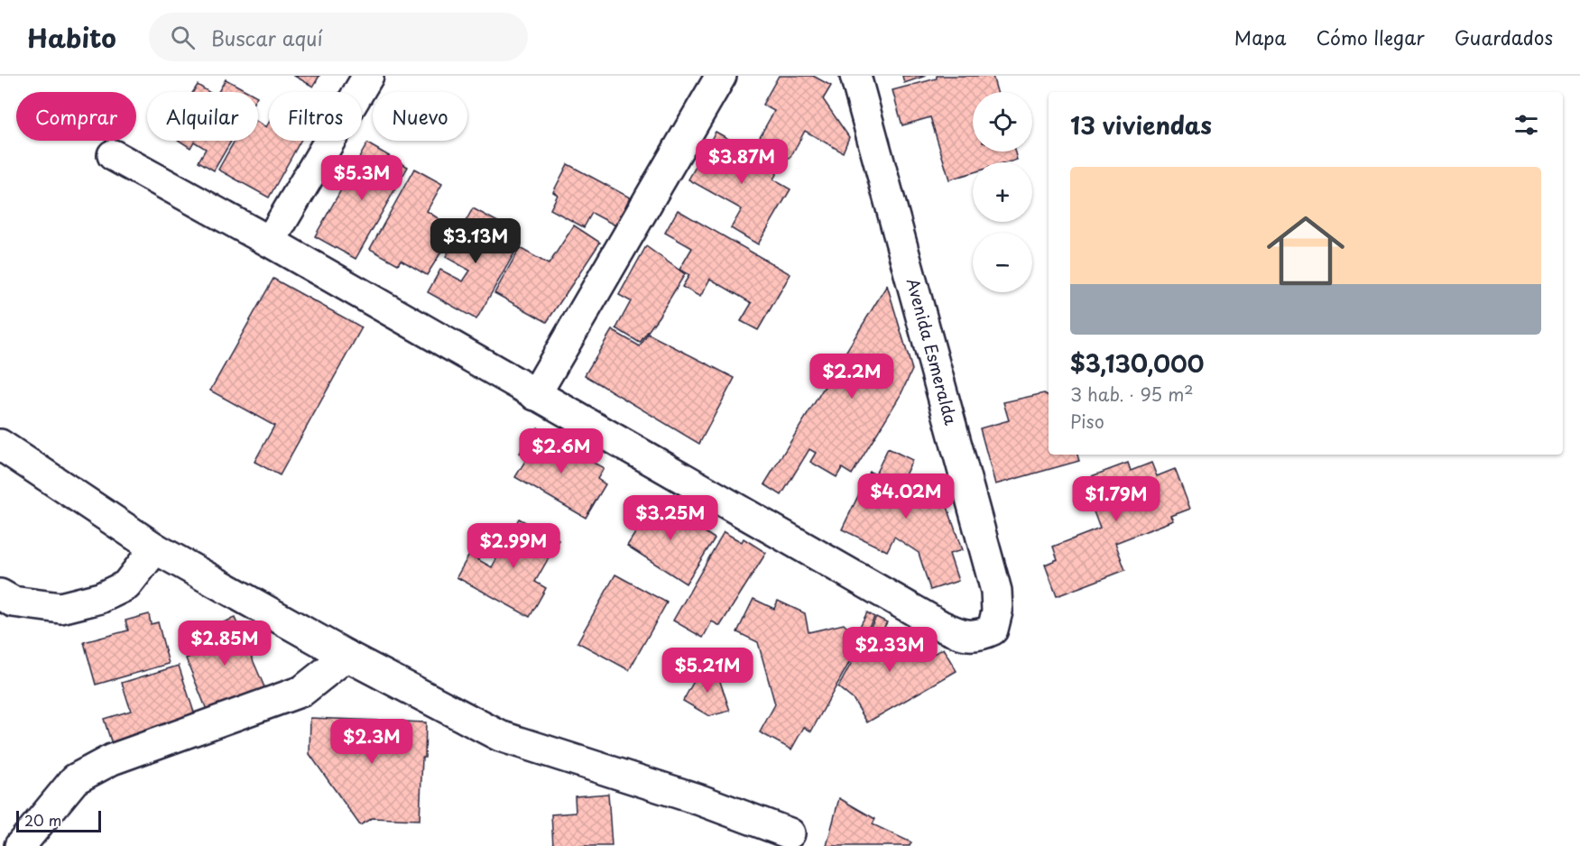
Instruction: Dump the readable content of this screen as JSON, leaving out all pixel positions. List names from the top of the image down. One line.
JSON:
{"streets":{"street":["Avenida Esmeralda"]},"scale_bar":"20 m","page":{"header":"Habito","search":"Buscar aquí","nav":["Mapa","Cómo llegar","Guardados"],"map_buttons":["+","−"],"chip":["Comprar","Alquilar","Filtros","Nuevo"],"heading":"13 viviendas","price":["$3.87M","$5.3M","$3.13M","$2.2M","$2.6M","$4.02M","$1.79M","$3.25M","$2.99M","$2.85M","$2.33M","$5.21M","$2.3M"],"list":[{"name":"$3,130,000","note":"3 hab. · 95 m² · Piso"}],"scale":"20 m"}}
